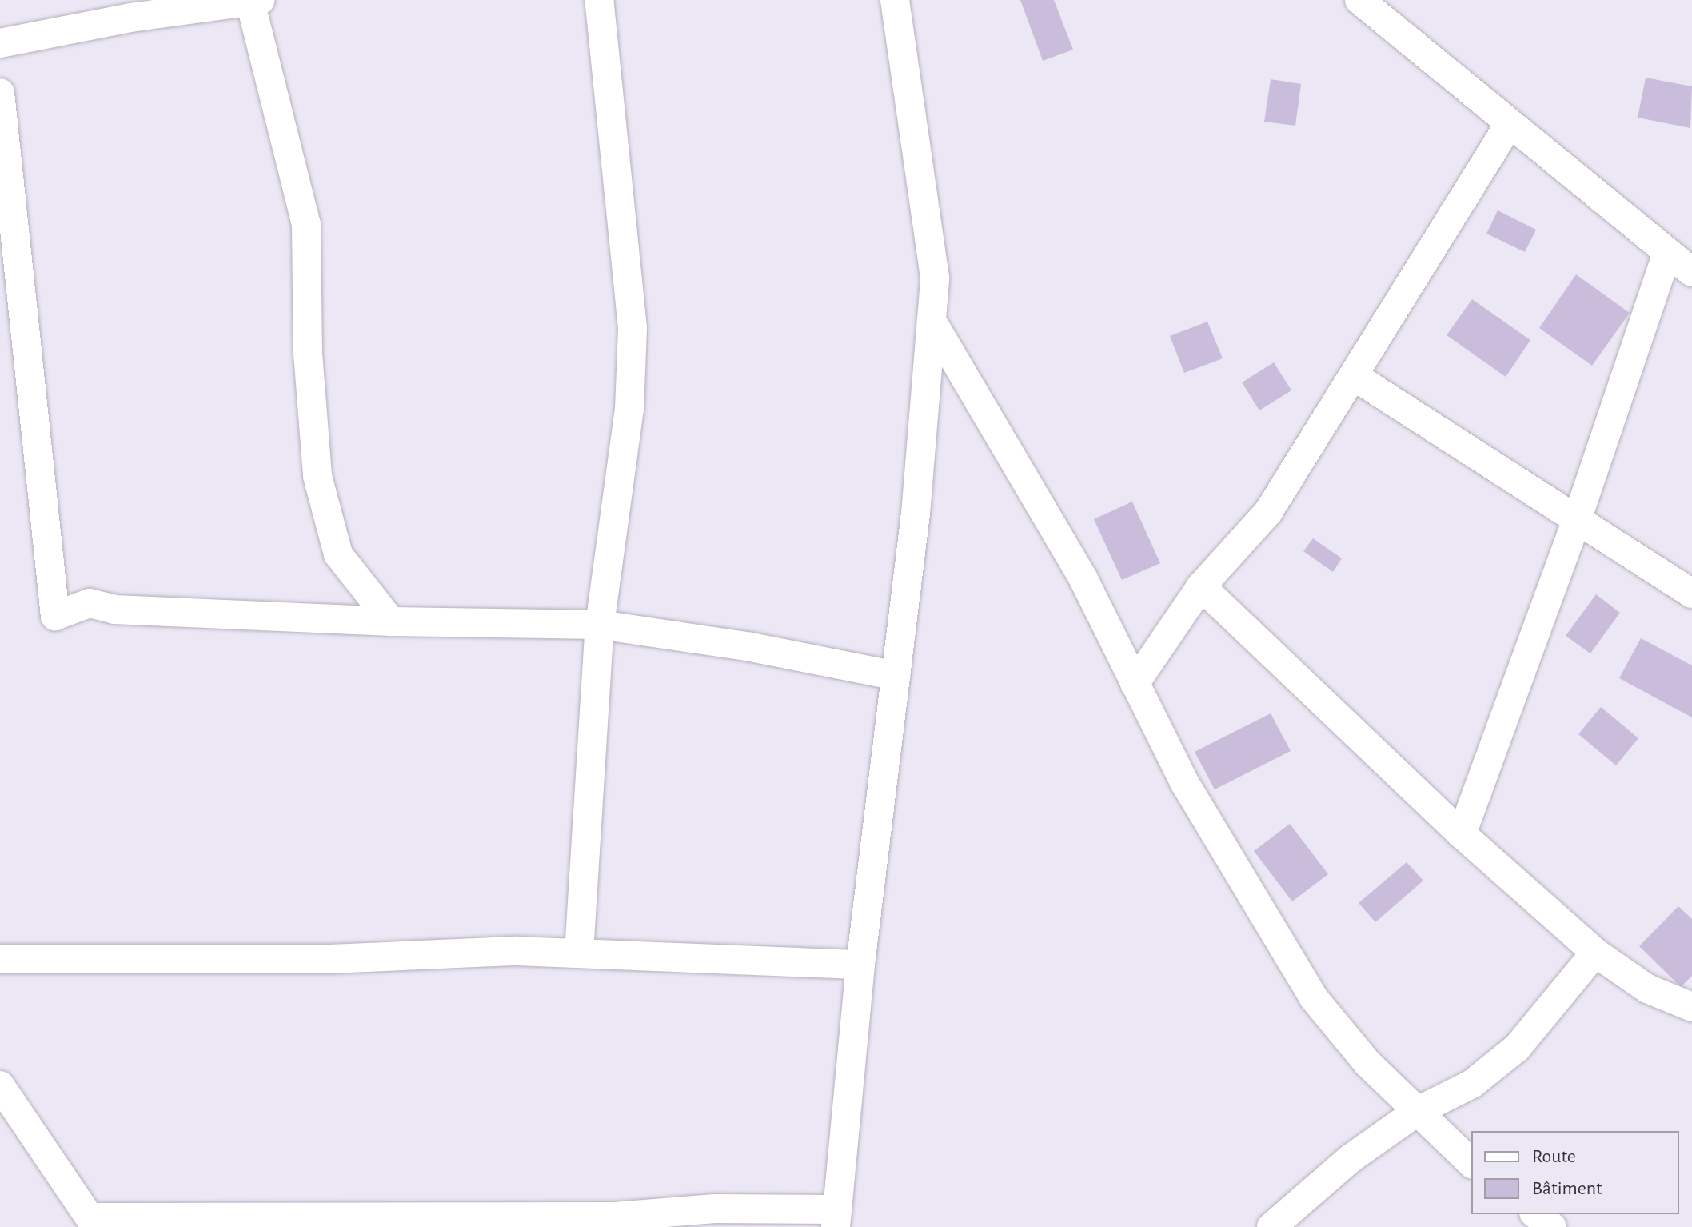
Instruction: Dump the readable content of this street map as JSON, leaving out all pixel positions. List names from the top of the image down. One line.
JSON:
{"legend":["Route","Bâtiment"]}
